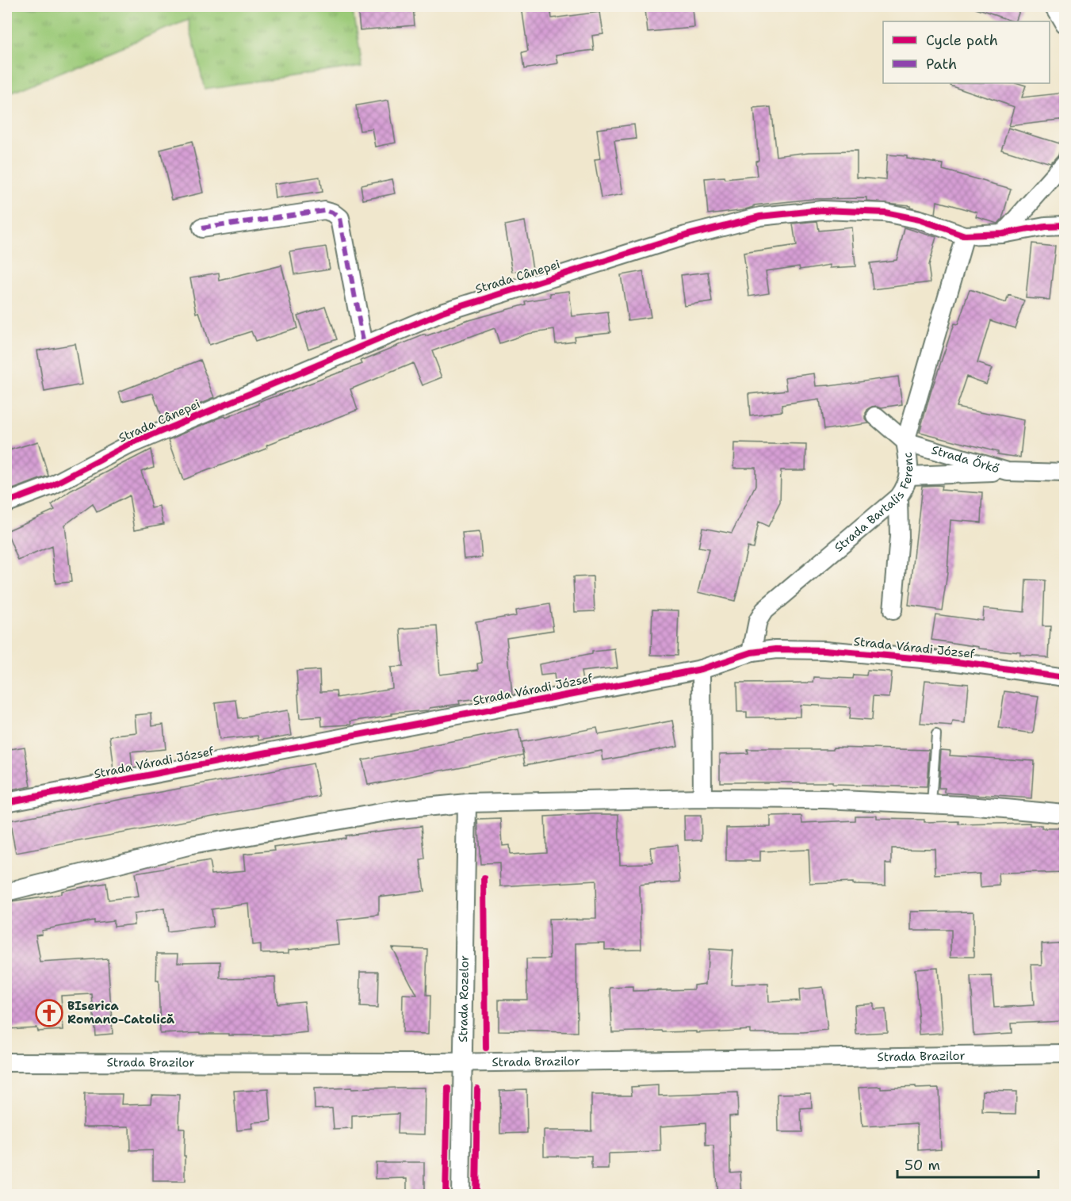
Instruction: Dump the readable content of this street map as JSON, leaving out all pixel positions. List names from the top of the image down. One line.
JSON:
{"streets":{"street":["Strada Cânepei","Strada Őrkő","Strada Bartalis Ferenc","Strada Váradi József","Strada Rozelor","Strada Brazilor"]},"crossings":[["Strada Cânepei","Strada Bartalis Ferenc"],["Strada Őrkő","Strada Bartalis Ferenc"],["Strada Bartalis Ferenc","Strada Váradi József"],["Strada Rozelor","Strada Brazilor"]],"places":{"church":["BIserica Romano-Catolică"]},"legend":["Cycle path","Path"],"scale_bar":"50 m"}
